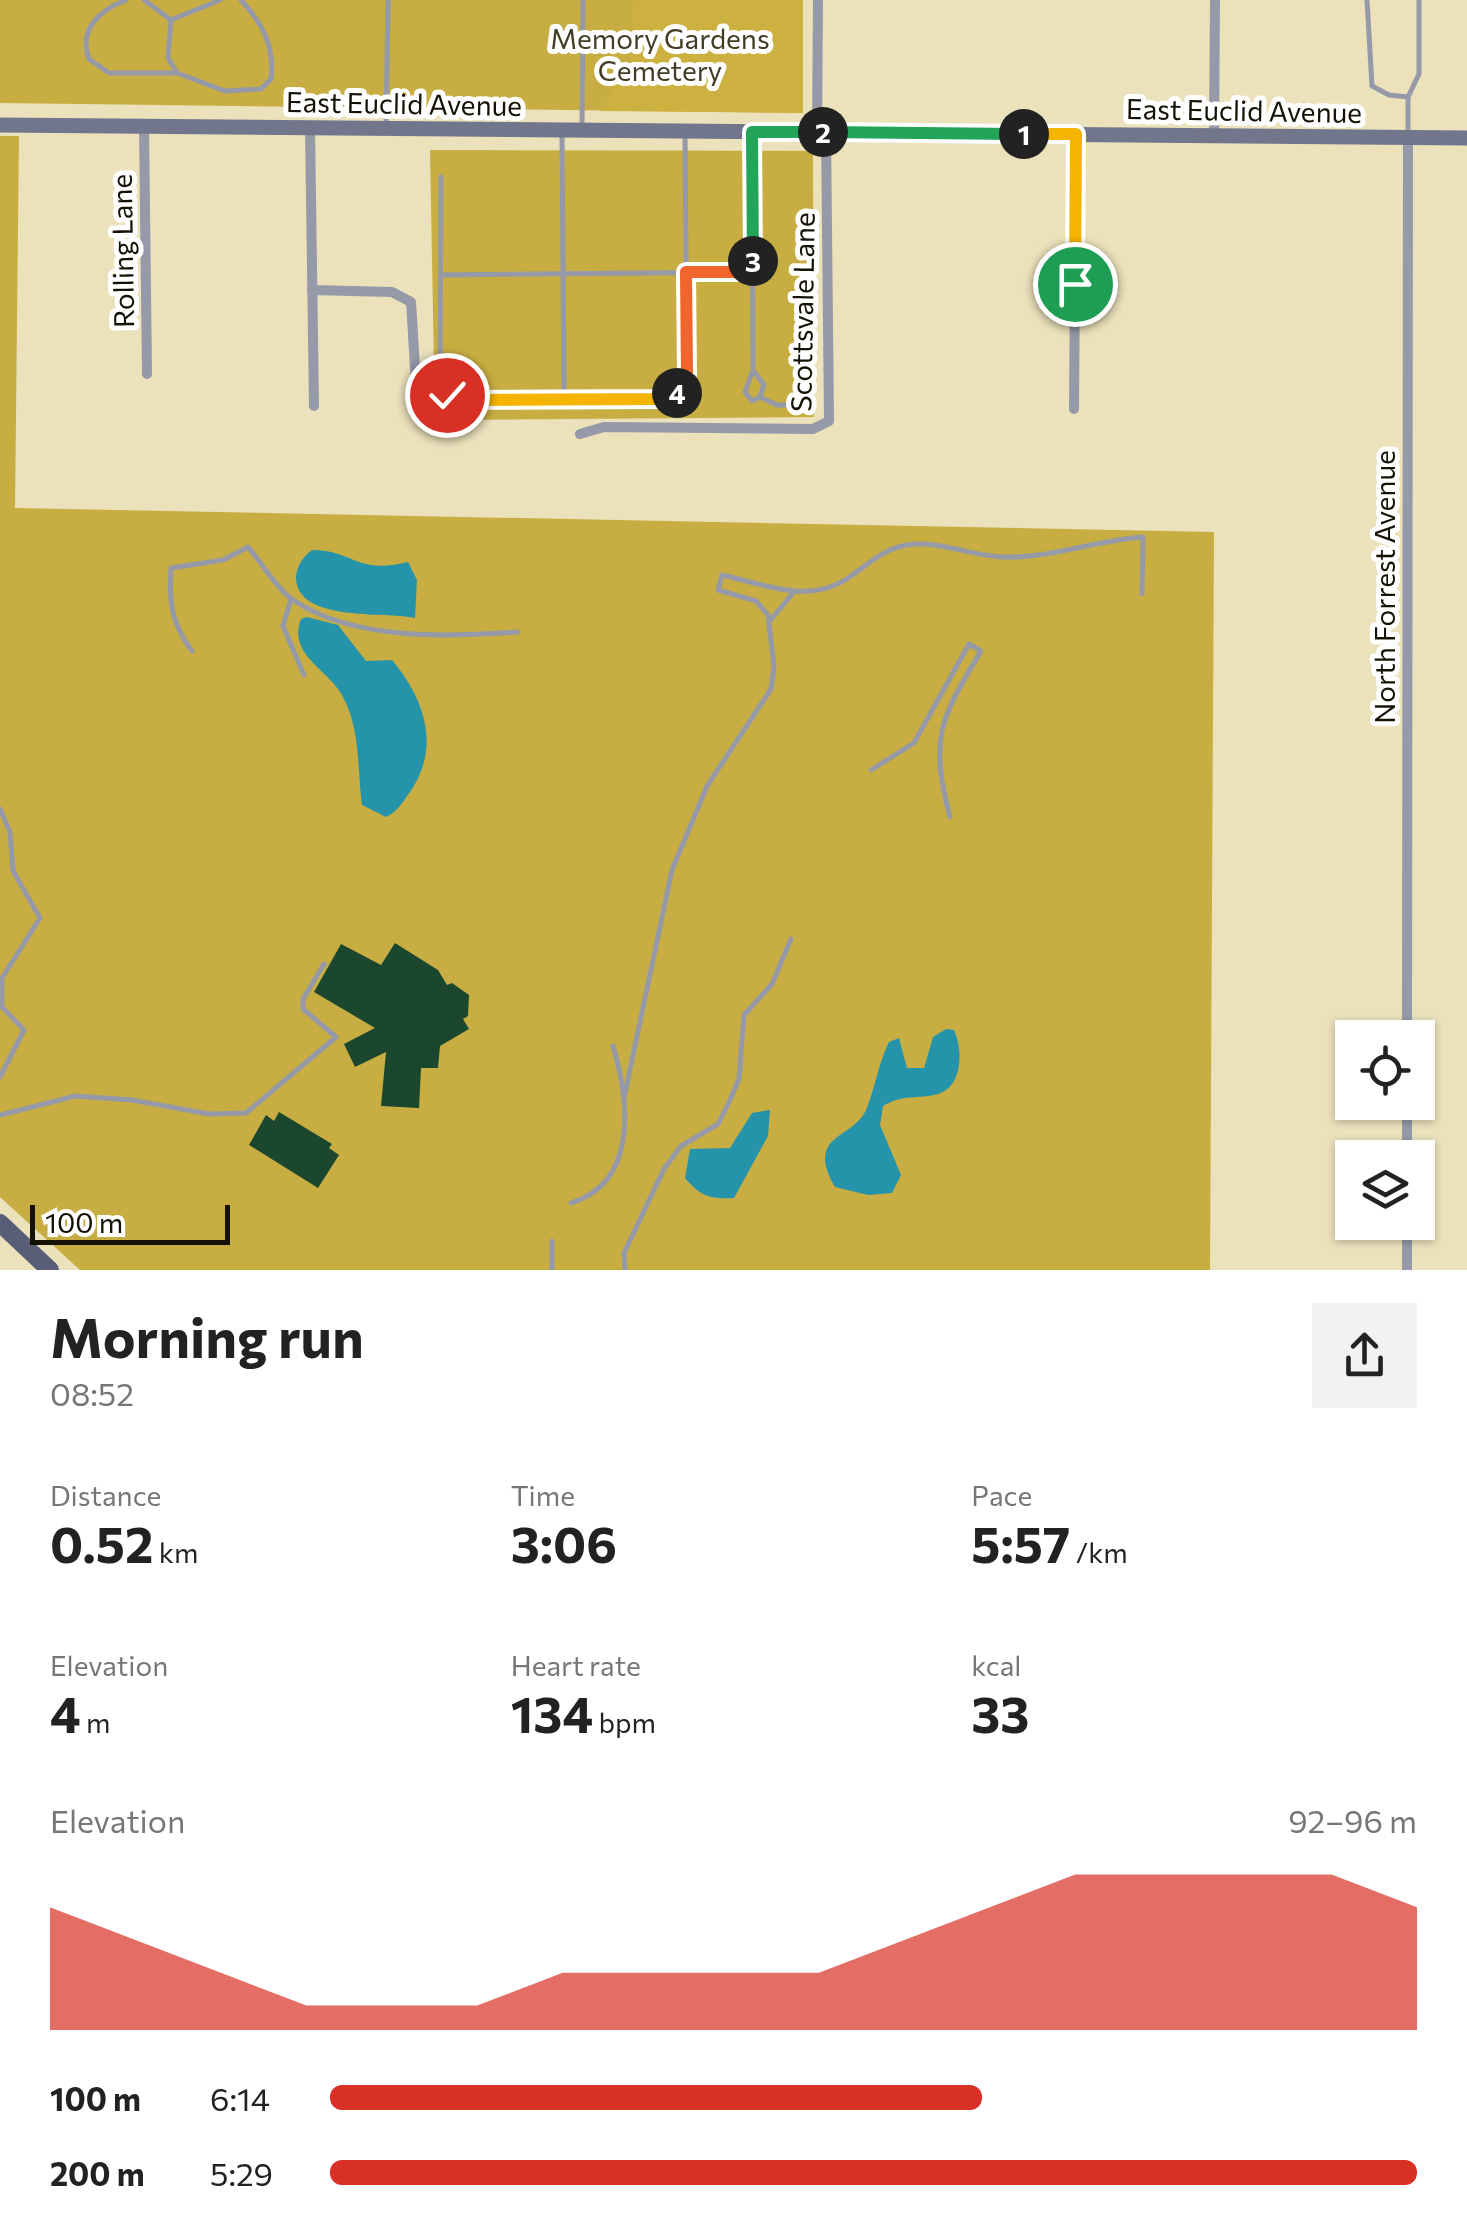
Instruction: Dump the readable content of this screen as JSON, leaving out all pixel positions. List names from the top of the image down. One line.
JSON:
{"streets":{"main road":["East Euclid Avenue"],"street":["Rolling Lane","Scottsvale Lane","North Forrest Avenue"]},"crossings":[["East Euclid Avenue","Rolling Lane"],["East Euclid Avenue","Scottsvale Lane"],["East Euclid Avenue","North Forrest Avenue"]],"parks":["Memory Gardens Cemetery"],"scale_bar":"100 m","page":{"pins":["2","1","3","4"],"scale":"100 m","heading":["Morning run","08:52"],"stats":[["Distance","0.52 km"],["Time","3:06"],["Pace","5:57 /km"],["Elevation","4 m"],["Heart rate","134 bpm"],["kcal","33"]],"chart":["Elevation","92–96 m"],"list":[{"name":"100 m","note":"6:14"},{"name":"200 m","note":"5:29"}]}}
